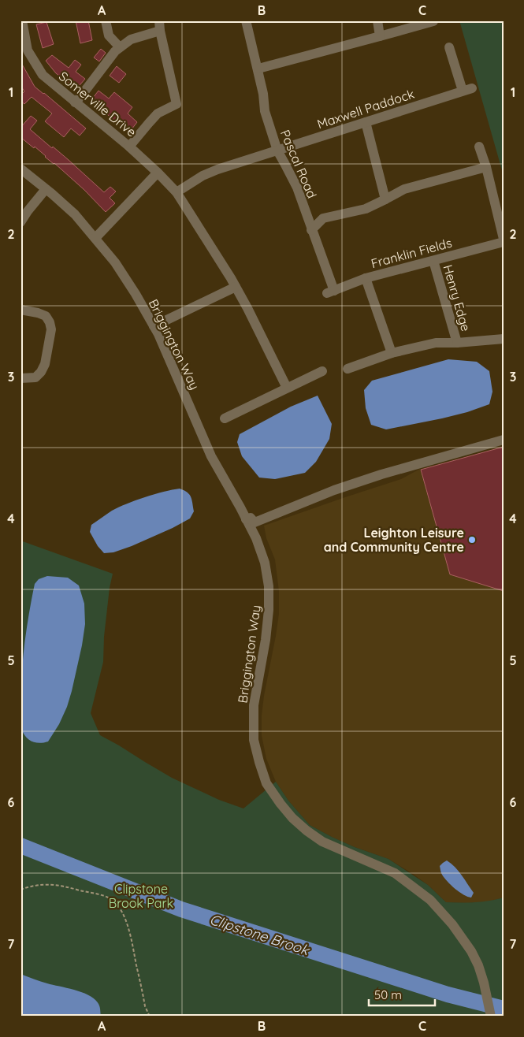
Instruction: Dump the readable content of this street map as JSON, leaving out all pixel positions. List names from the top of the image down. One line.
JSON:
{"streets":{"street":["Somerville Drive","Maxwell Paddock","Pascal Road","Franklin Fields","Henry Edge","Briggington Way"]},"crossings":[["Somerville Drive","Maxwell Paddock"],["Maxwell Paddock","Pascal Road"],["Pascal Road","Franklin Fields"],["Franklin Fields","Henry Edge"]],"water":["Clipstone Brook"],"parks":["Clipstone Brook Park"],"places":["Leighton Leisure and Community Centre"],"scale_bar":"50 m","grid":{"columns":["A","B","C"],"rows":["1","2","3","4","5","6","7"]}}
